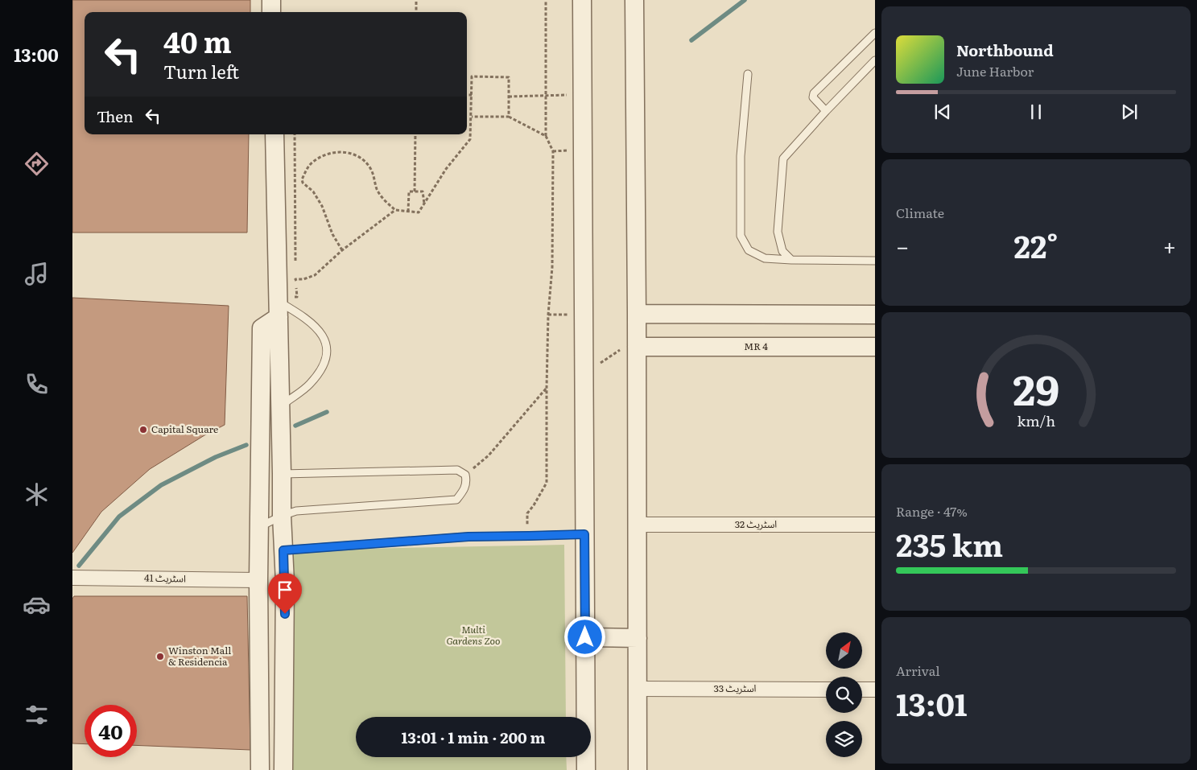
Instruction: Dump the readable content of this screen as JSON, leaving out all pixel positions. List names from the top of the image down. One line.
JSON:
{"streets":{"street":["MR 4","اسٹریٹ 32","اسٹریٹ 41","اسٹریٹ 33"]},"parks":["Multi Gardens Zoo"],"places":["Capital Square","Winston Mall & Residencia"],"north":"top right","page":{"tabs":"13:00","turn":["40 m","Turn left"],"song":["Northbound","June Harbor"],"then":"Then","tile":["Climate",["Range · 47%","235 km"],["Arrival","13:01"]],"heat":["−","22°","+"],"limit":"40","trip":"13:01 · 1 min · 200 m","gauge":["29","km/h"]}}
